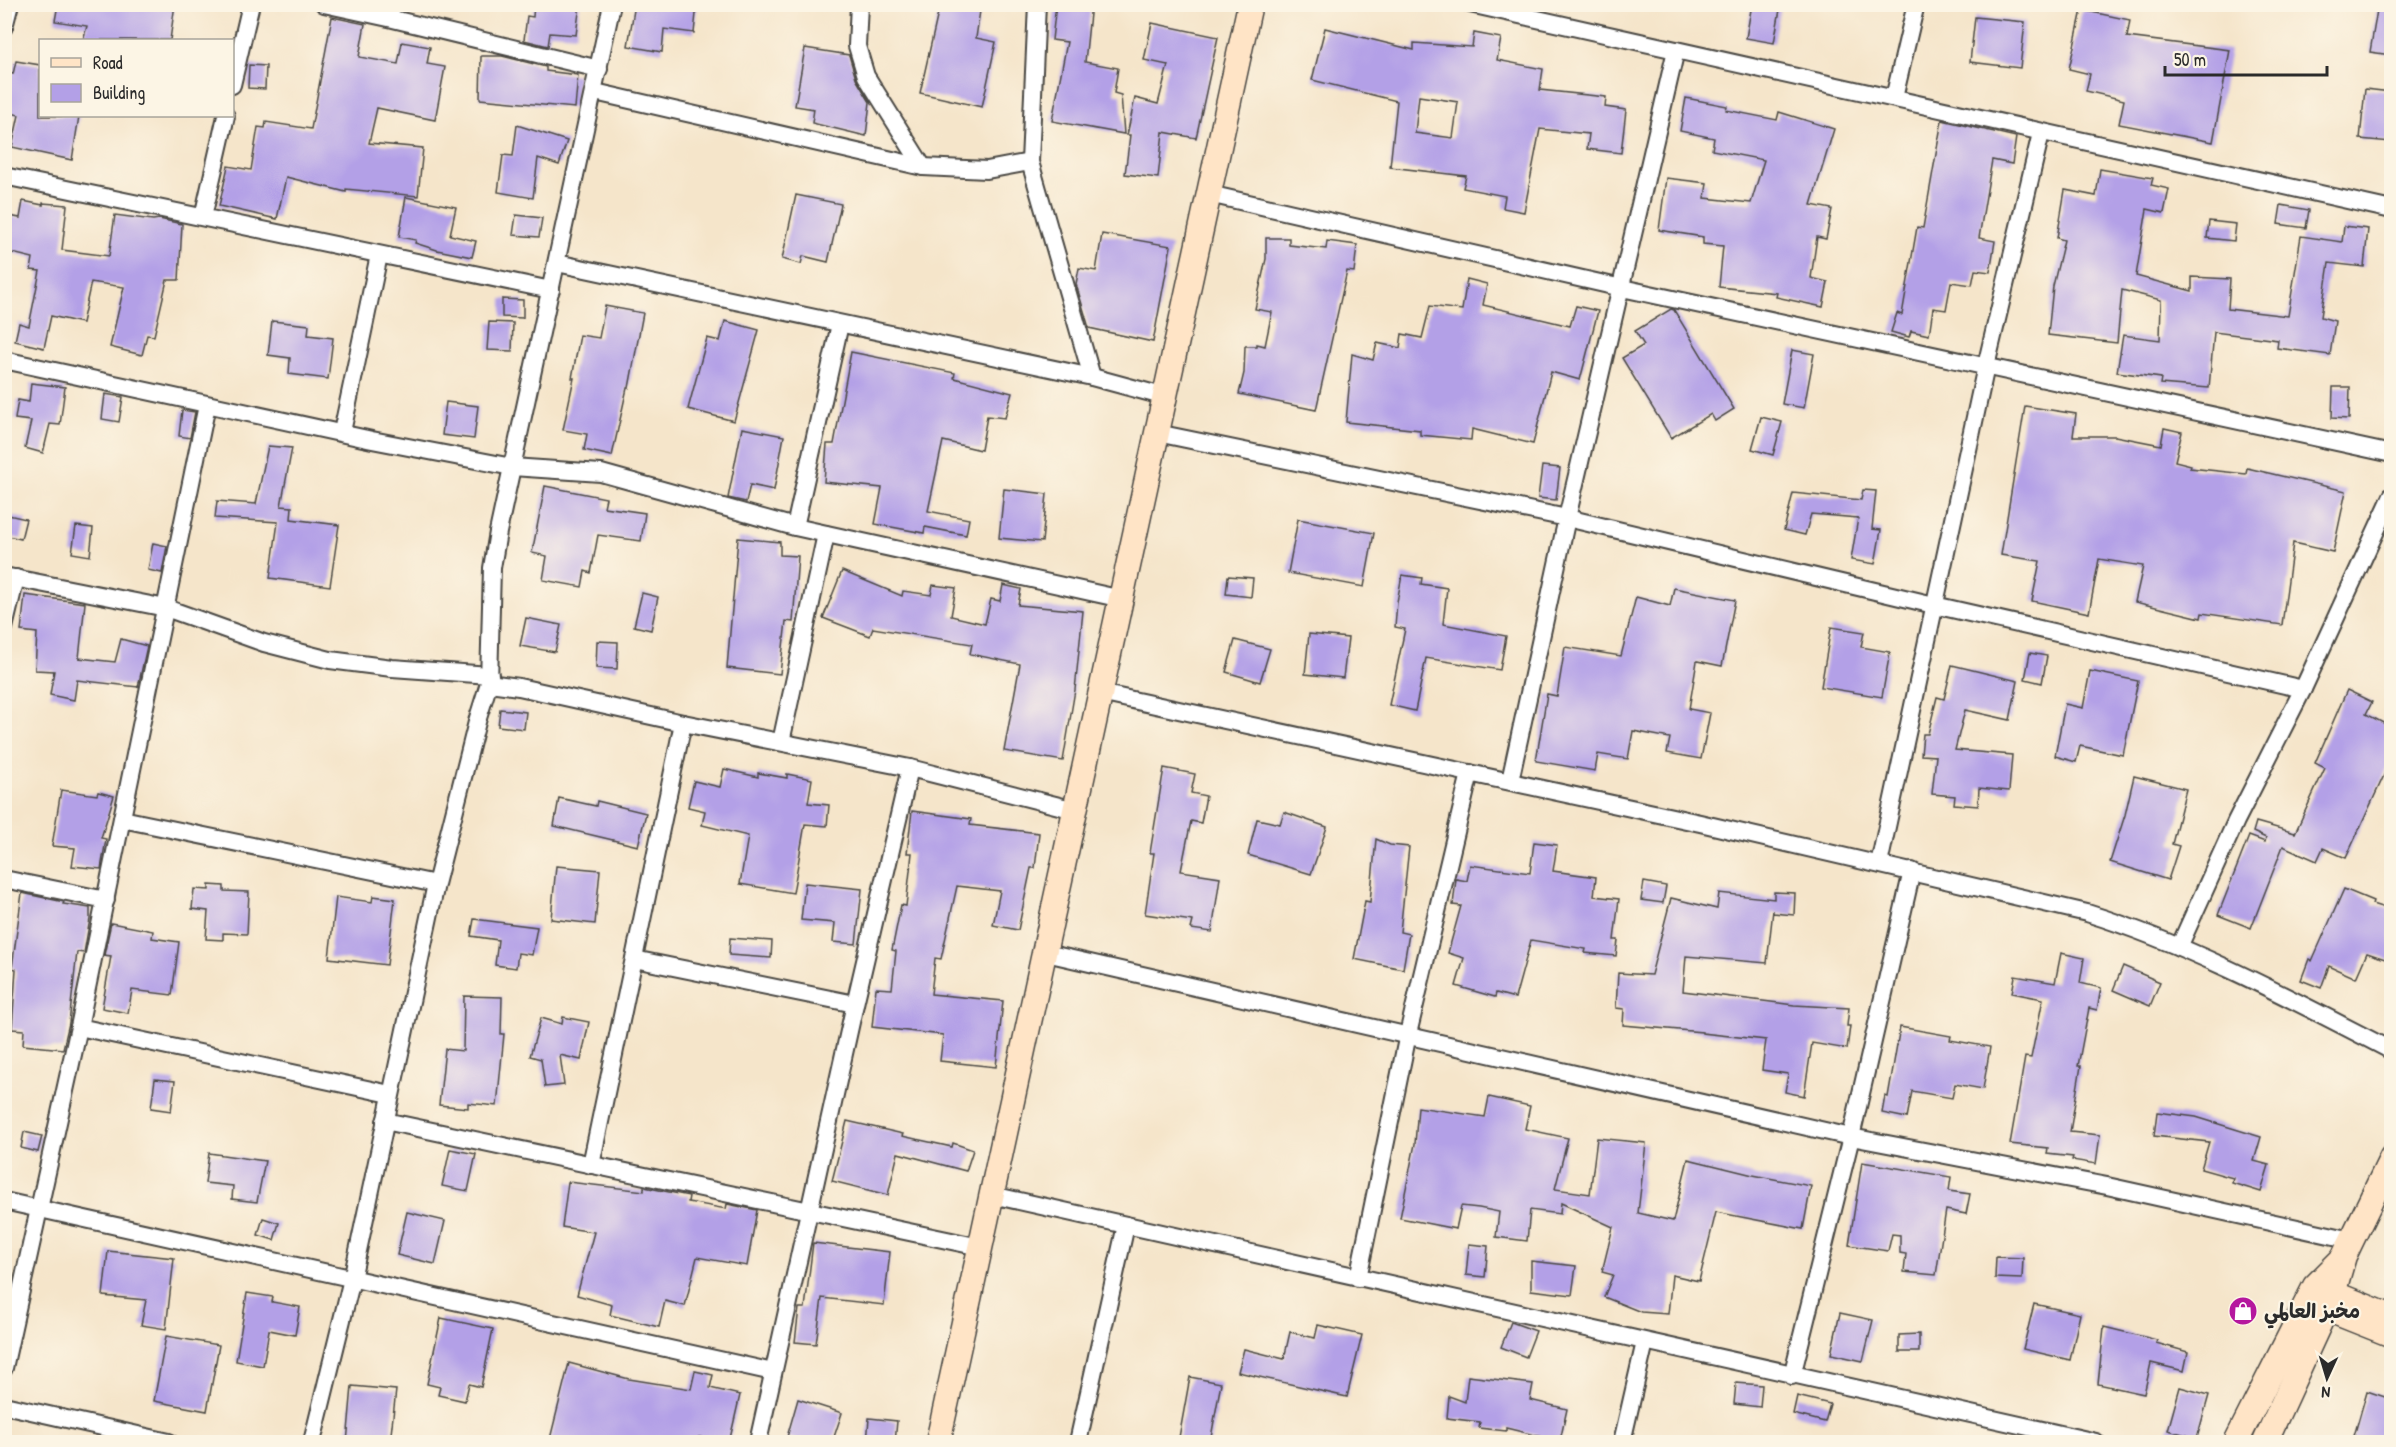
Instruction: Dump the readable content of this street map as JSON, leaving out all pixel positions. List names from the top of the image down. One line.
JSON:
{"places":{"shop":["مخبز العالمي"]},"legend":["Road","Building"],"scale_bar":"50 m","north":"bottom"}
